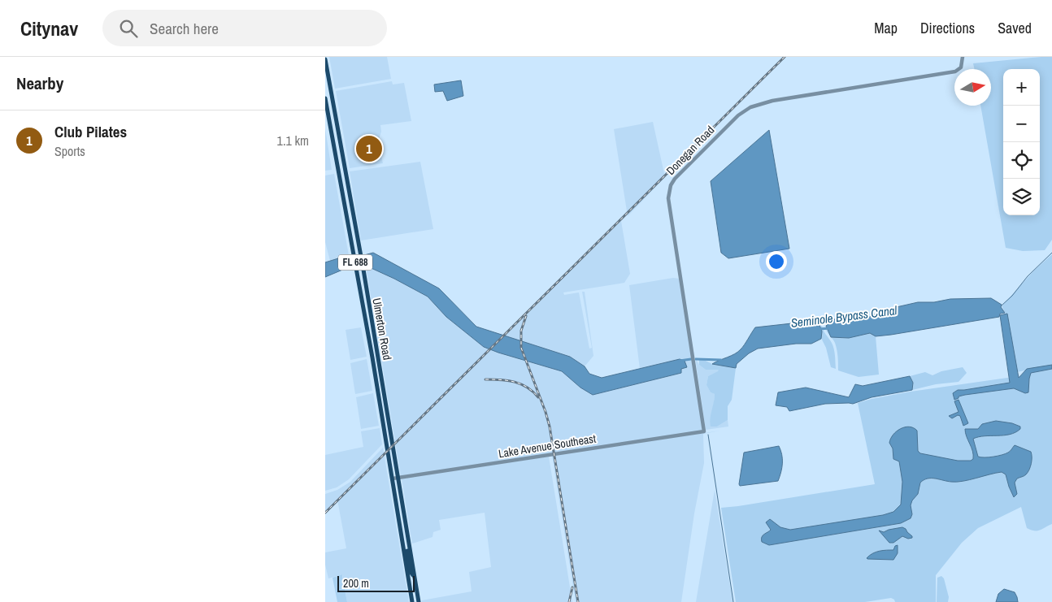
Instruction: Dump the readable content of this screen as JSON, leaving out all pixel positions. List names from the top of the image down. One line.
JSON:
{"streets":{"main road":["FL 688","Ulmerton Road"],"street":["Donegan Road","Lake Avenue Southeast"]},"crossings":[["Donegan Road","Lake Avenue Southeast"],["Ulmerton Road","Lake Avenue Southeast"]],"water":["Seminole Bypass Canal"],"scale_bar":"200 m","north":"right","page":{"header":"Citynav","search":"Search here","nav":["Map","Directions","Saved"],"heading":"Nearby","map_buttons":["+","−"],"list":[{"mark":"1","name":"Club Pilates","note":"Sports","value":"1.1 km"}],"pins":"1","scale":"200 m"}}
